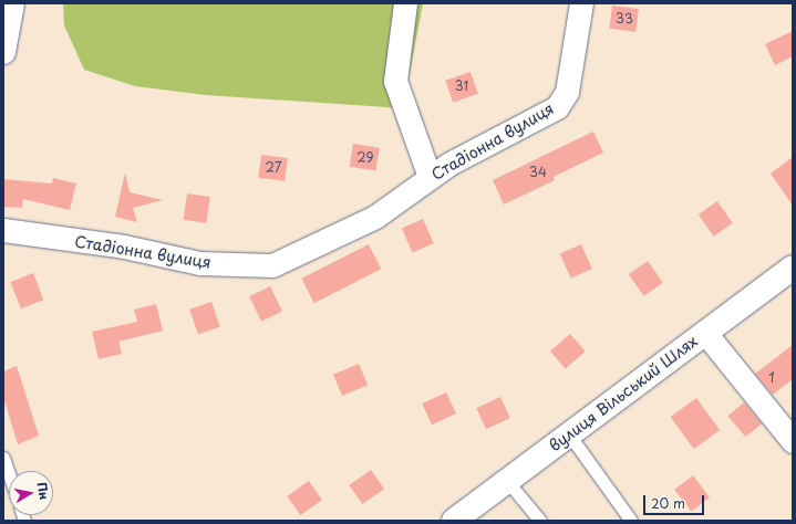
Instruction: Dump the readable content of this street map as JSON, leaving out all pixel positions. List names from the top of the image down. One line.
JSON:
{"streets":{"street":["Стадіонна вулиця","вулиця Вільський Шлях"]},"house_numbers":["33","31","29","27","34","1"],"scale_bar":"20 m","north":"right"}
